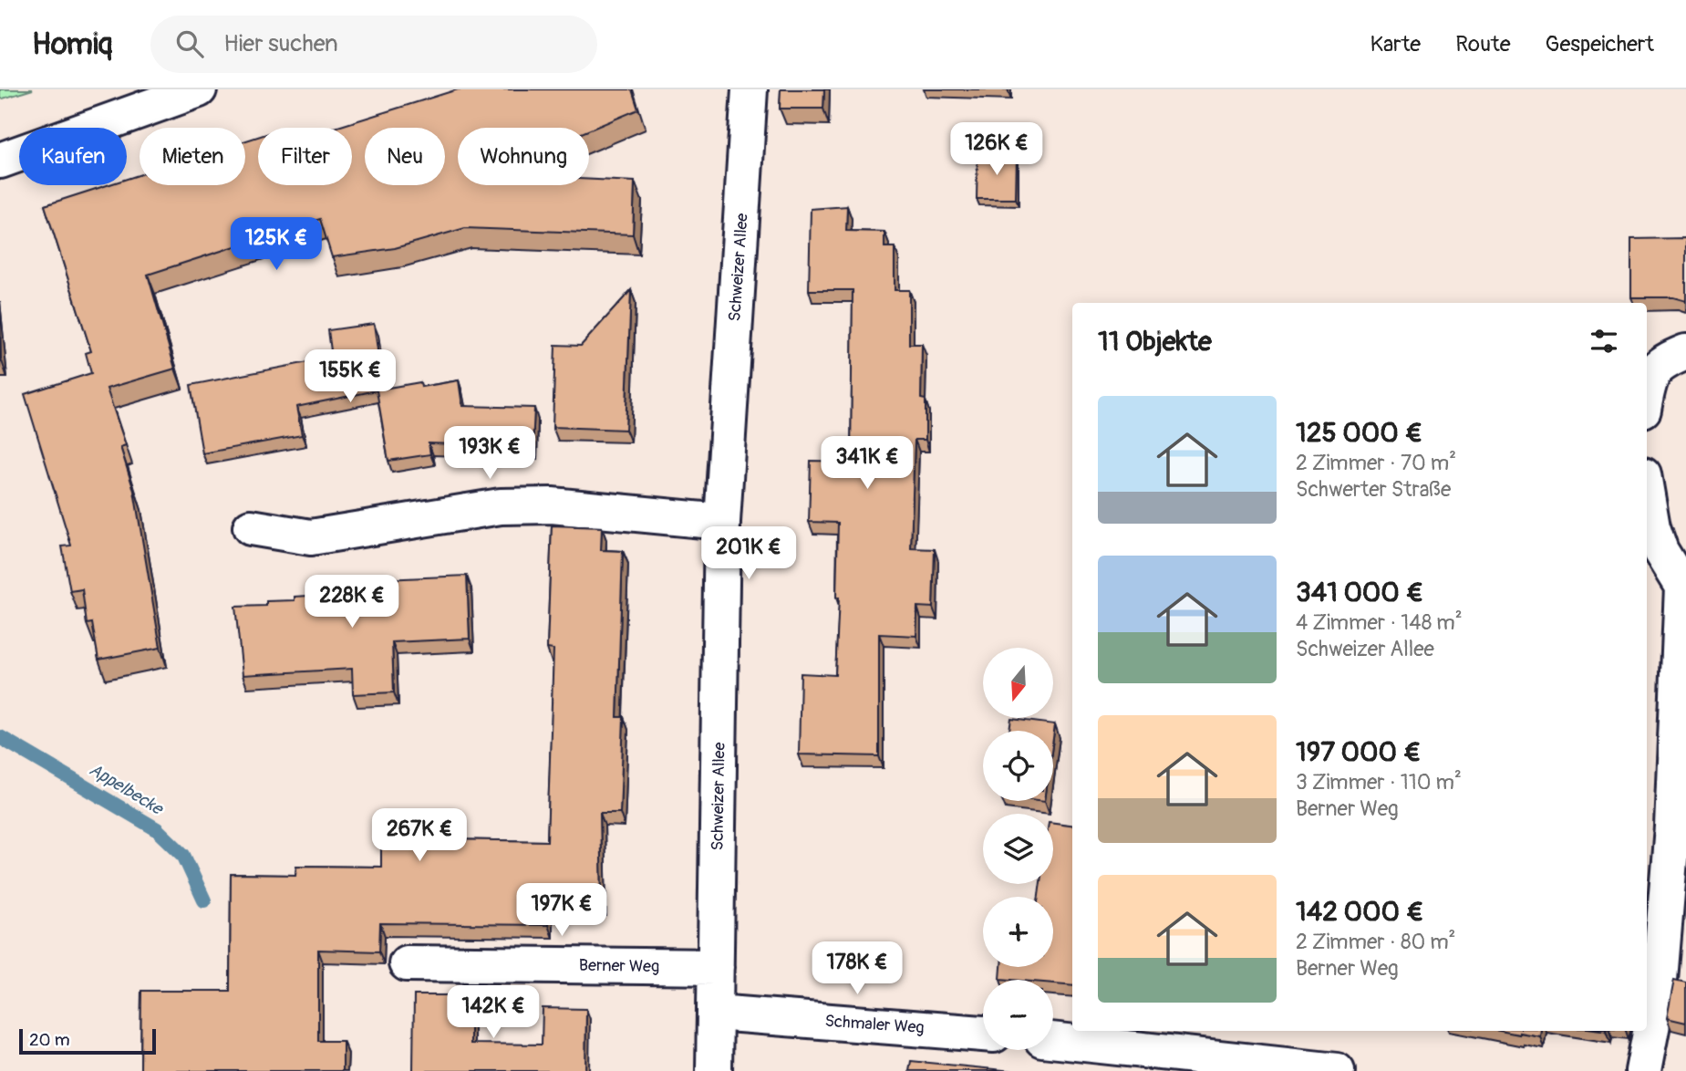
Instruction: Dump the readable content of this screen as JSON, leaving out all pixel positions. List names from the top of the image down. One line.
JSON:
{"streets":{"street":["Schweizer Allee","Berner Weg","Schmaler Weg"]},"crossings":[["Schweizer Allee","Berner Weg"],["Schweizer Allee","Schmaler Weg"]],"water":["Appelbecke"],"scale_bar":"20 m","north":"bottom","page":{"header":"Homiq","search":"Hier suchen","nav":["Karte","Route","Gespeichert"],"price":["126K €","125K €","155K €","193K €","341K €","201K €","228K €","267K €","197K €","178K €","142K €"],"chip":["Kaufen","Mieten","Filter","Neu","Wohnung"],"heading":"11 Objekte","list":[{"name":"125 000 €","note":"2 Zimmer · 70 m² · Schwerter Straße"},{"name":"341 000 €","note":"4 Zimmer · 148 m² · Schweizer Allee"},{"name":"197 000 €","note":"3 Zimmer · 110 m² · Berner Weg"},{"name":"142 000 €","note":"2 Zimmer · 80 m² · Berner Weg"}],"map_buttons":["+","−"],"scale":"20 m"}}
